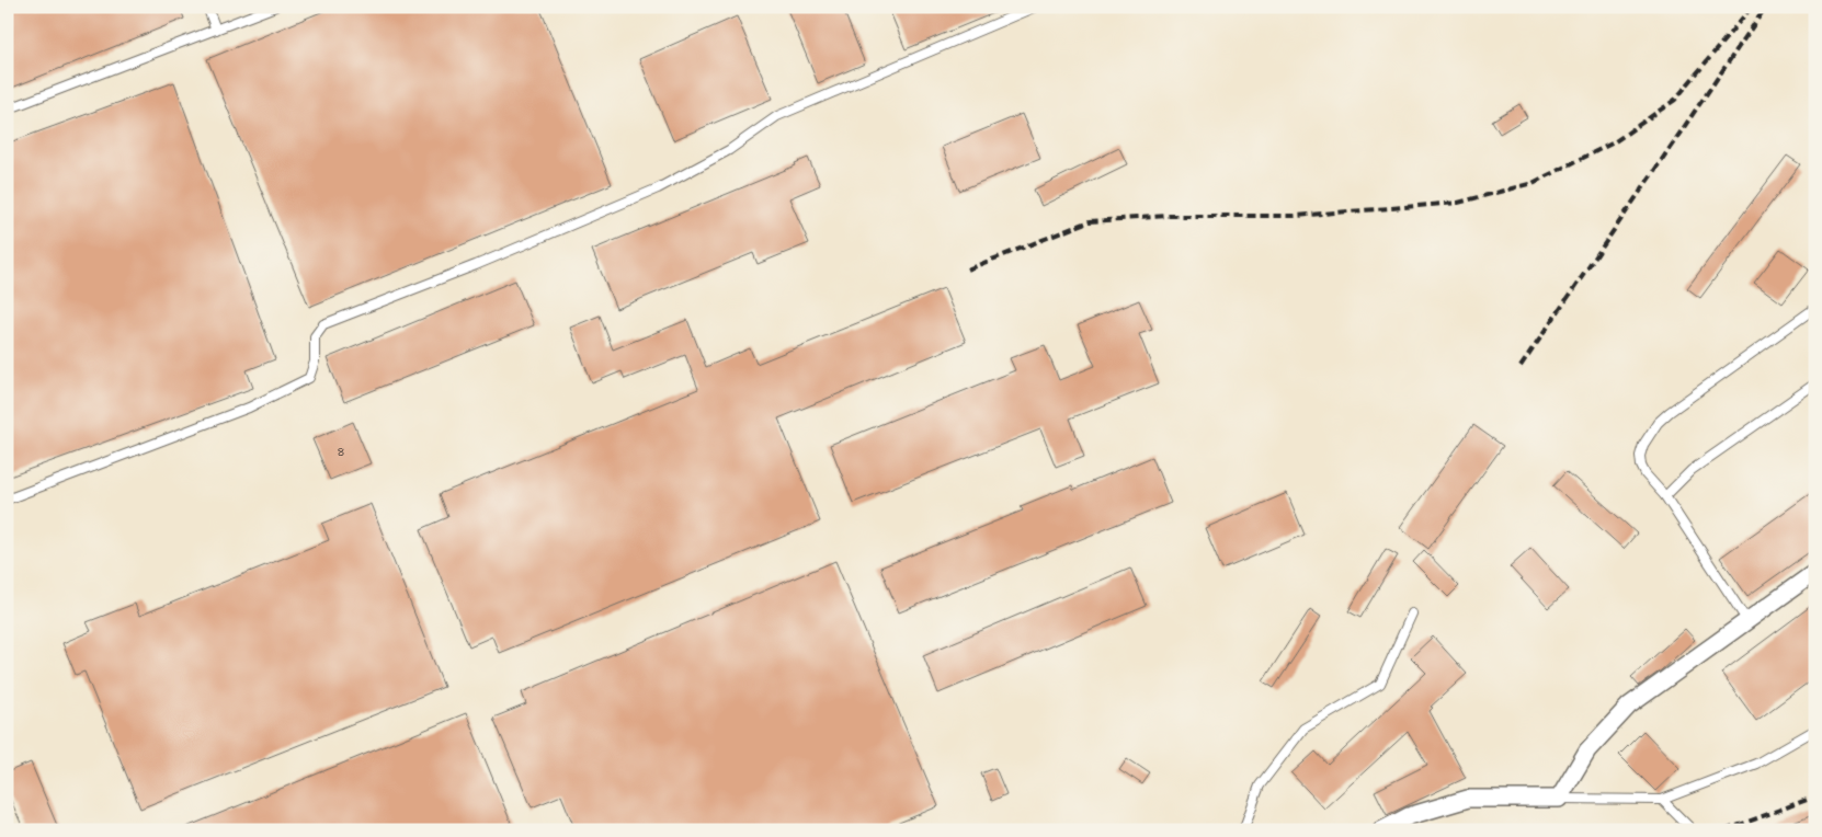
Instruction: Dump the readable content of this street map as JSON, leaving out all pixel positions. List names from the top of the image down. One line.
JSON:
{"house_numbers":["8"]}
